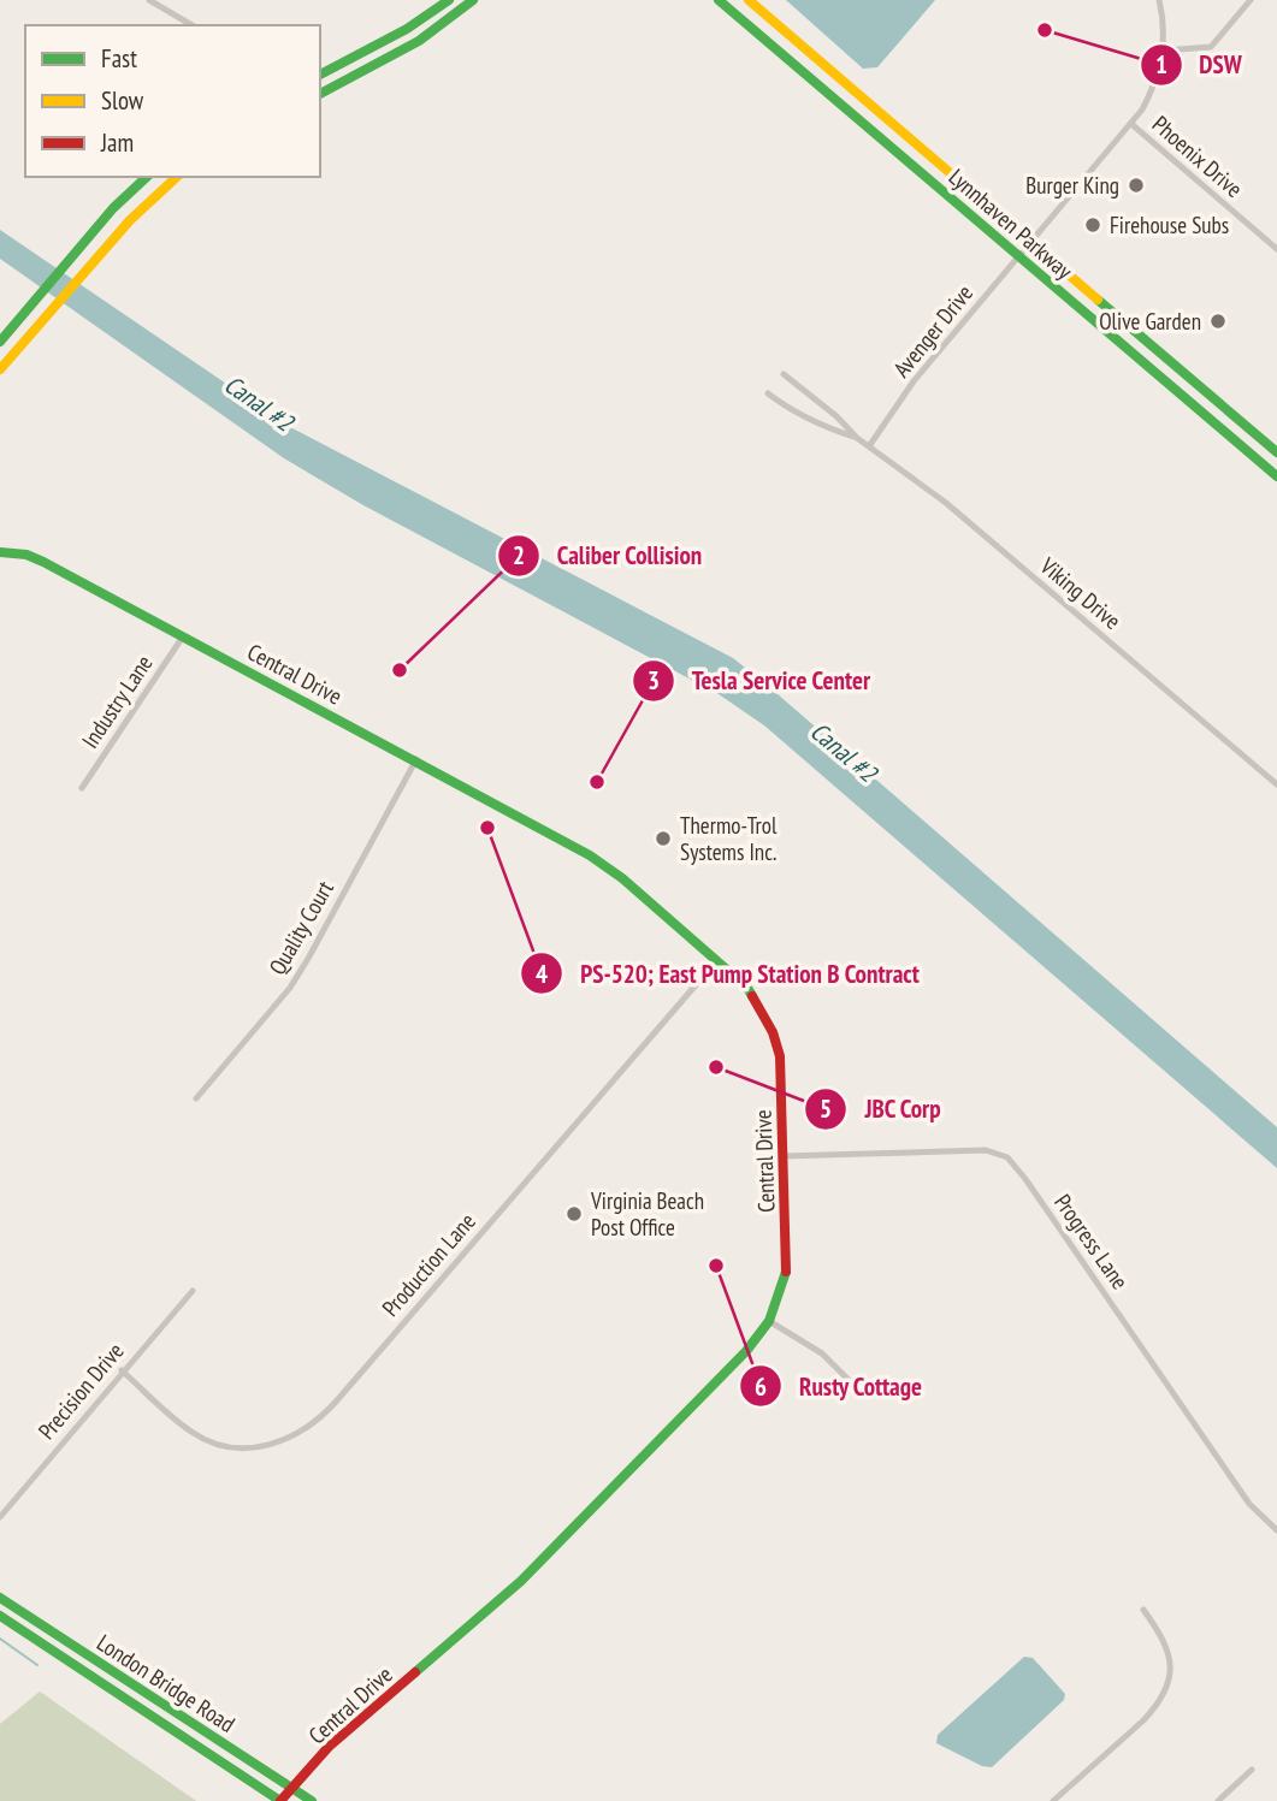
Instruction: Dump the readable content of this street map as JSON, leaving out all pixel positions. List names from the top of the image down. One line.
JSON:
{"streets":{"main road":["Lynnhaven Parkway","Central Drive","London Bridge Road"],"street":["Phoenix Drive","Avenger Drive","Viking Drive","Industry Lane","Quality Court","Progress Lane","Production Lane","Precision Drive"]},"crossings":[["Phoenix Drive","Avenger Drive"],["Lynnhaven Parkway","Avenger Drive"],["Avenger Drive","Viking Drive"],["Central Drive","Industry Lane"],["Central Drive","Quality Court"],["Central Drive","Progress Lane"],["Central Drive","Production Lane"],["Central Drive","London Bridge Road"],["Production Lane","Precision Drive"]],"water":["Canal #2"],"places":["DSW","Burger King","Firehouse Subs","Olive Garden","Caliber Collision","Tesla Service Center","PS-520; East Pump Station B Contract","Thermo-Trol Systems Inc.","JBC Corp","Virginia Beach Post Office","Rusty Cottage"],"legend":["Fast","Slow","Jam"]}
